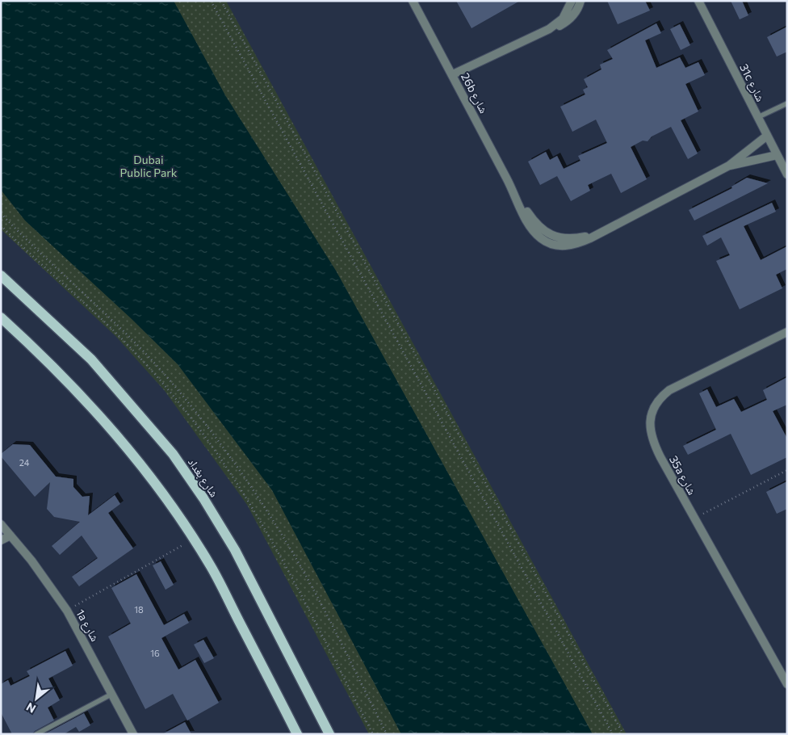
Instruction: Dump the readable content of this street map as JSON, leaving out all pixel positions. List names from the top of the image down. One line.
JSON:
{"streets":{"main road":["شارع بغداد"],"street":["31c شارع","26b شارع","35a شارع","1a شارع"]},"crossings":[["31c شارع","26b شارع"]],"parks":["Dubai Public Park"],"house_numbers":["24","18","16"],"north":"bottom left"}
